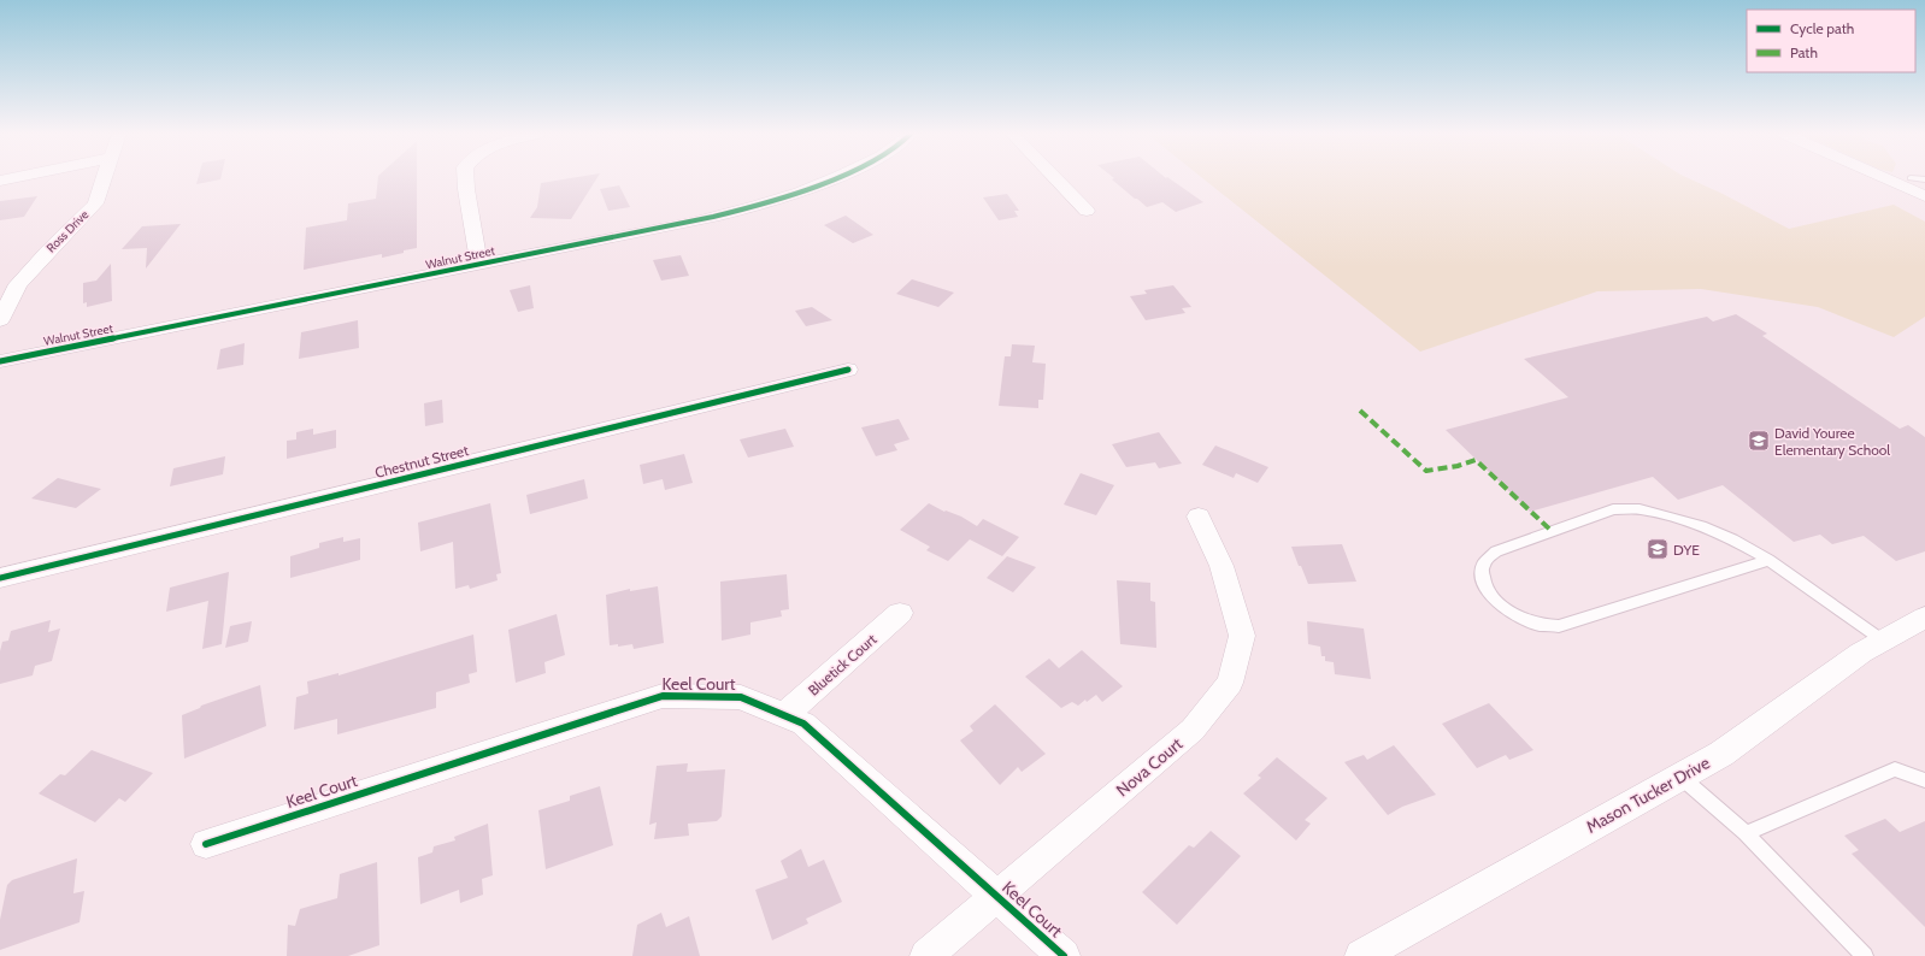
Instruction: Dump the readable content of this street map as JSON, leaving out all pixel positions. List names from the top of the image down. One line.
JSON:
{"streets":{"street":["Ross Drive","Walnut Street","Chestnut Street","Bluetick Court","Keel Court","Nova Court","Mason Tucker Drive"]},"crossings":[["Bluetick Court","Keel Court"],["Keel Court","Nova Court"]],"places":{"school or university":["David Youree Elementary School","DYE"]},"legend":["Cycle path","Path"]}
